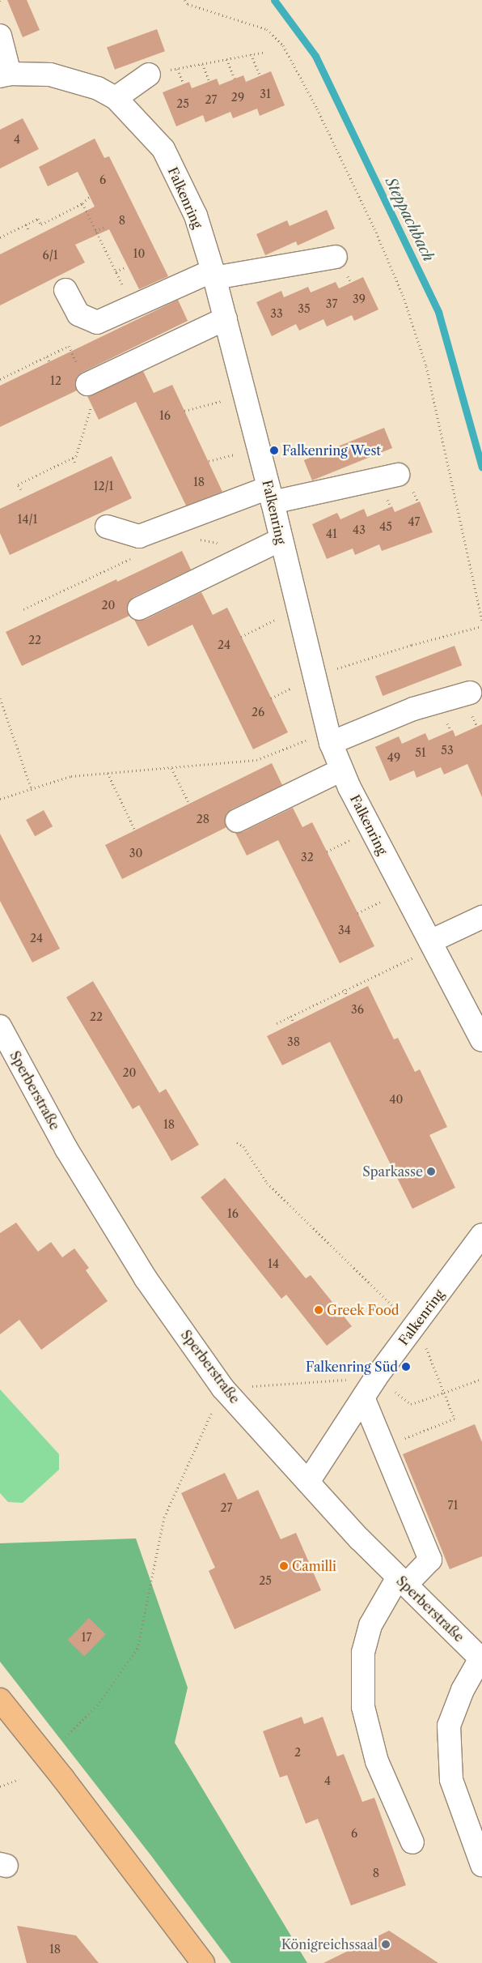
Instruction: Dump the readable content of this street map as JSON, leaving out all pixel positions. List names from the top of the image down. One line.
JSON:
{"streets":{"street":["Falkenring","Sperberstraße"]},"crossings":[["Falkenring","Sperberstraße"]],"water":["Steppachbach"],"places":["Falkenring West","Sparkasse","Greek Food","Falkenring Süd","Camilli","Königreichssaal"],"house_numbers":["31","29","27","25","4","6","8","10","6/1","39","37","35","33","12","16","18","12/1","14/1","47","45","43","41","20","22","24","26","53","51","49","28","30","32","34","24","36","22","38","20","40","18","16","14","71","27","25","17","2","4","6","8","18"]}
